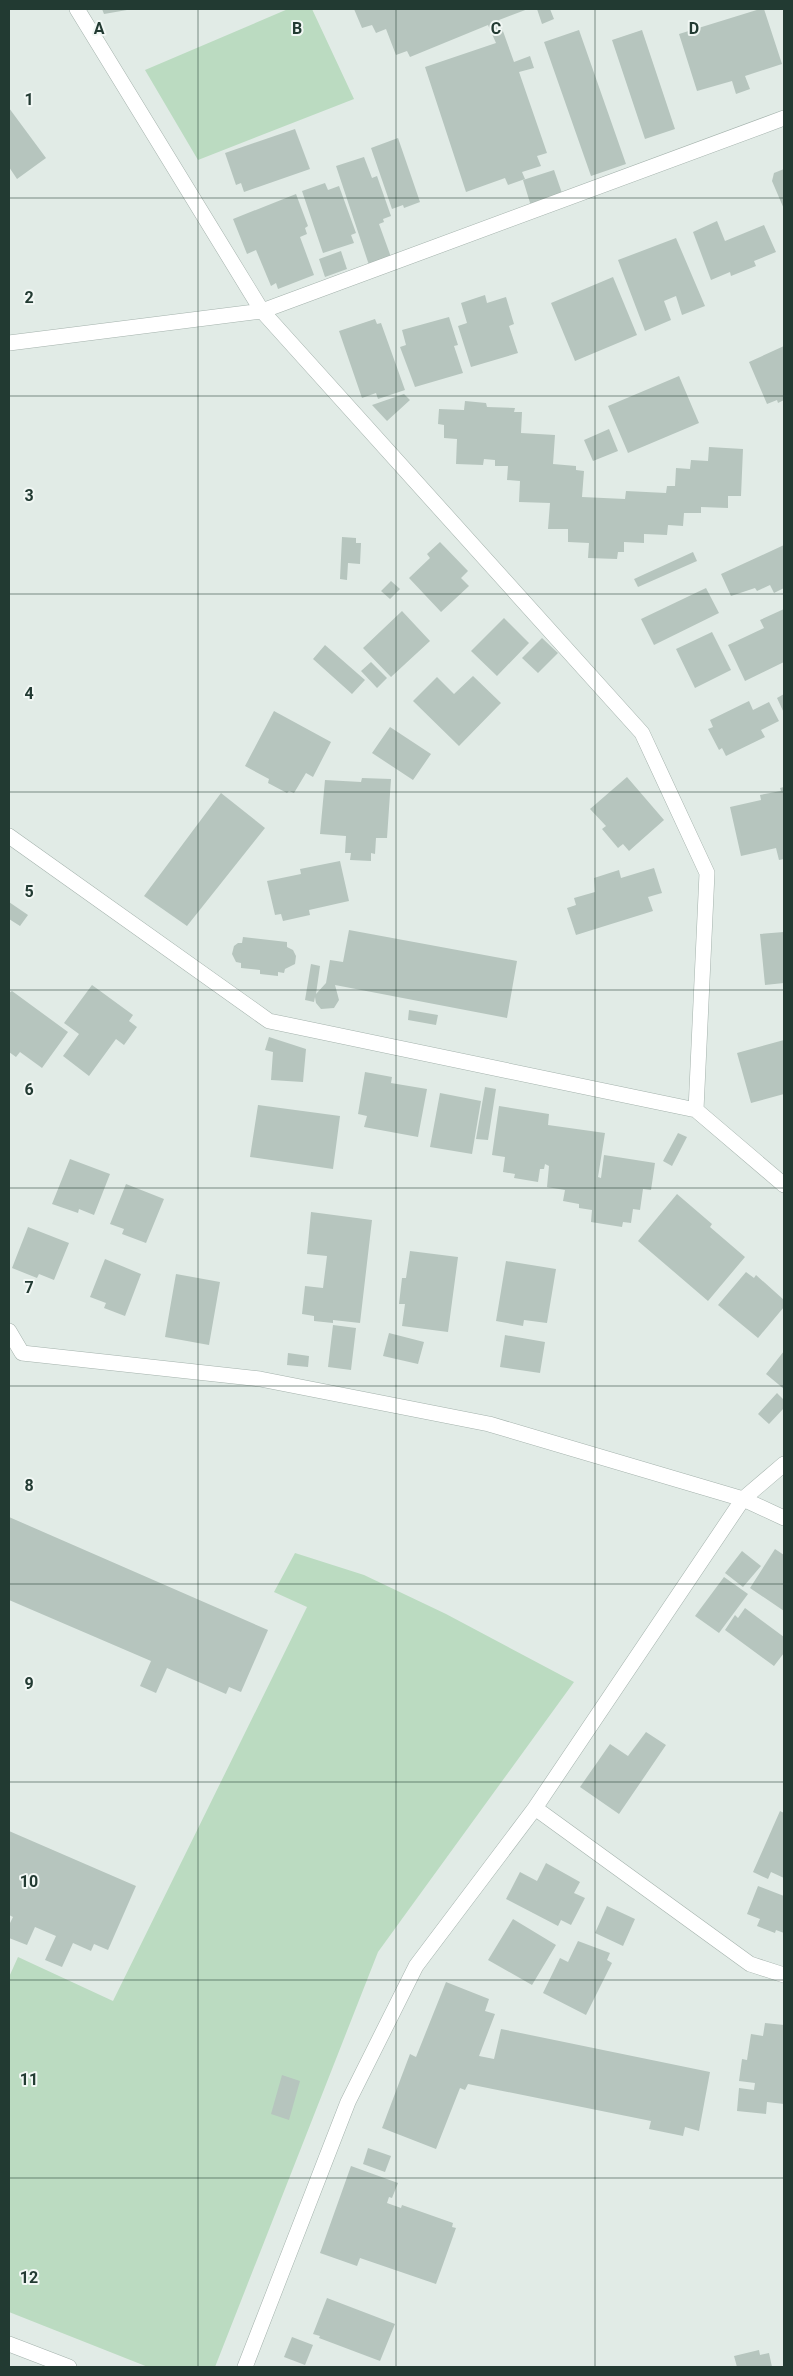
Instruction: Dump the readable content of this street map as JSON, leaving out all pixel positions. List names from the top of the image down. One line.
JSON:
{"grid":{"columns":["A","B","C","D"],"rows":["1","2","3","4","5","6","7","8","9","10","11","12"]}}
